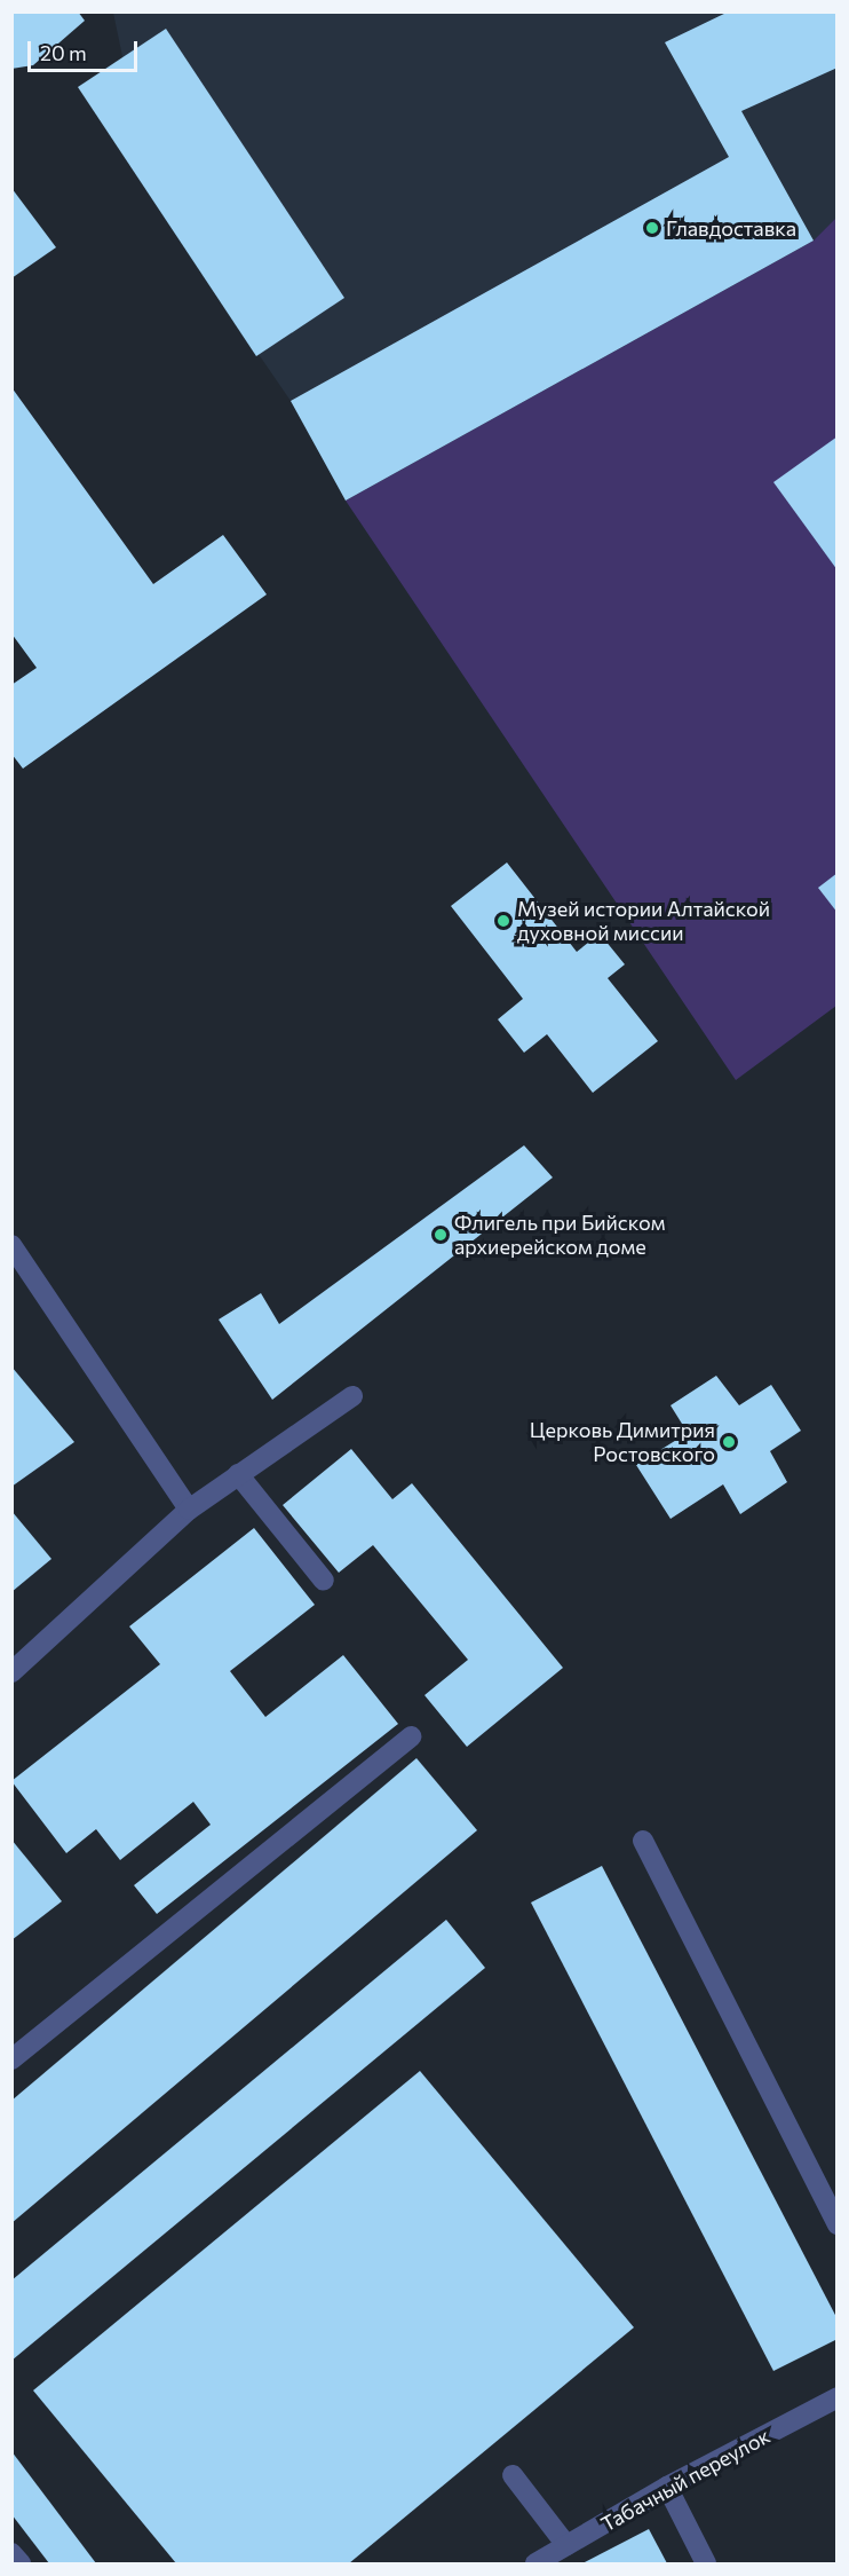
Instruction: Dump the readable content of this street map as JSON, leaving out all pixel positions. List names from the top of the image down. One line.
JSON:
{"streets":{"street":["Табачный переулок"]},"places":["Главдоставка","Музей истории Алтайской духовной миссии","Флигель при Бийском архиерейском доме","Церковь Димитрия Ростовского"],"scale_bar":"20 m"}
